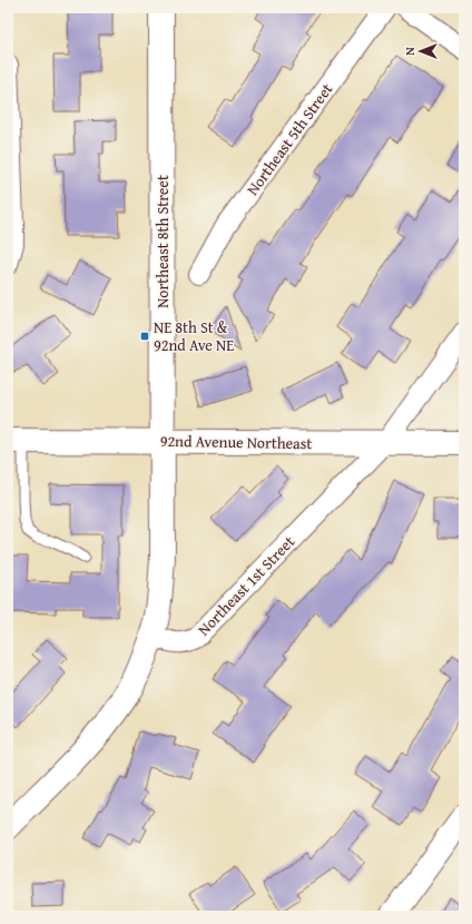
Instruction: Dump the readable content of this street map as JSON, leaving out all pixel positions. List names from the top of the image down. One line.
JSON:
{"streets":{"main road":["Northeast 8th Street","92nd Avenue Northeast"],"street":["Northeast 5th Street","Northeast 1st Street"]},"crossings":[["Northeast 8th Street","92nd Avenue Northeast"],["Northeast 8th Street","Northeast 1st Street"],["92nd Avenue Northeast","Northeast 1st Street"]],"places":{"transit":["NE 8th St & 92nd Ave NE"]},"north":"left"}
